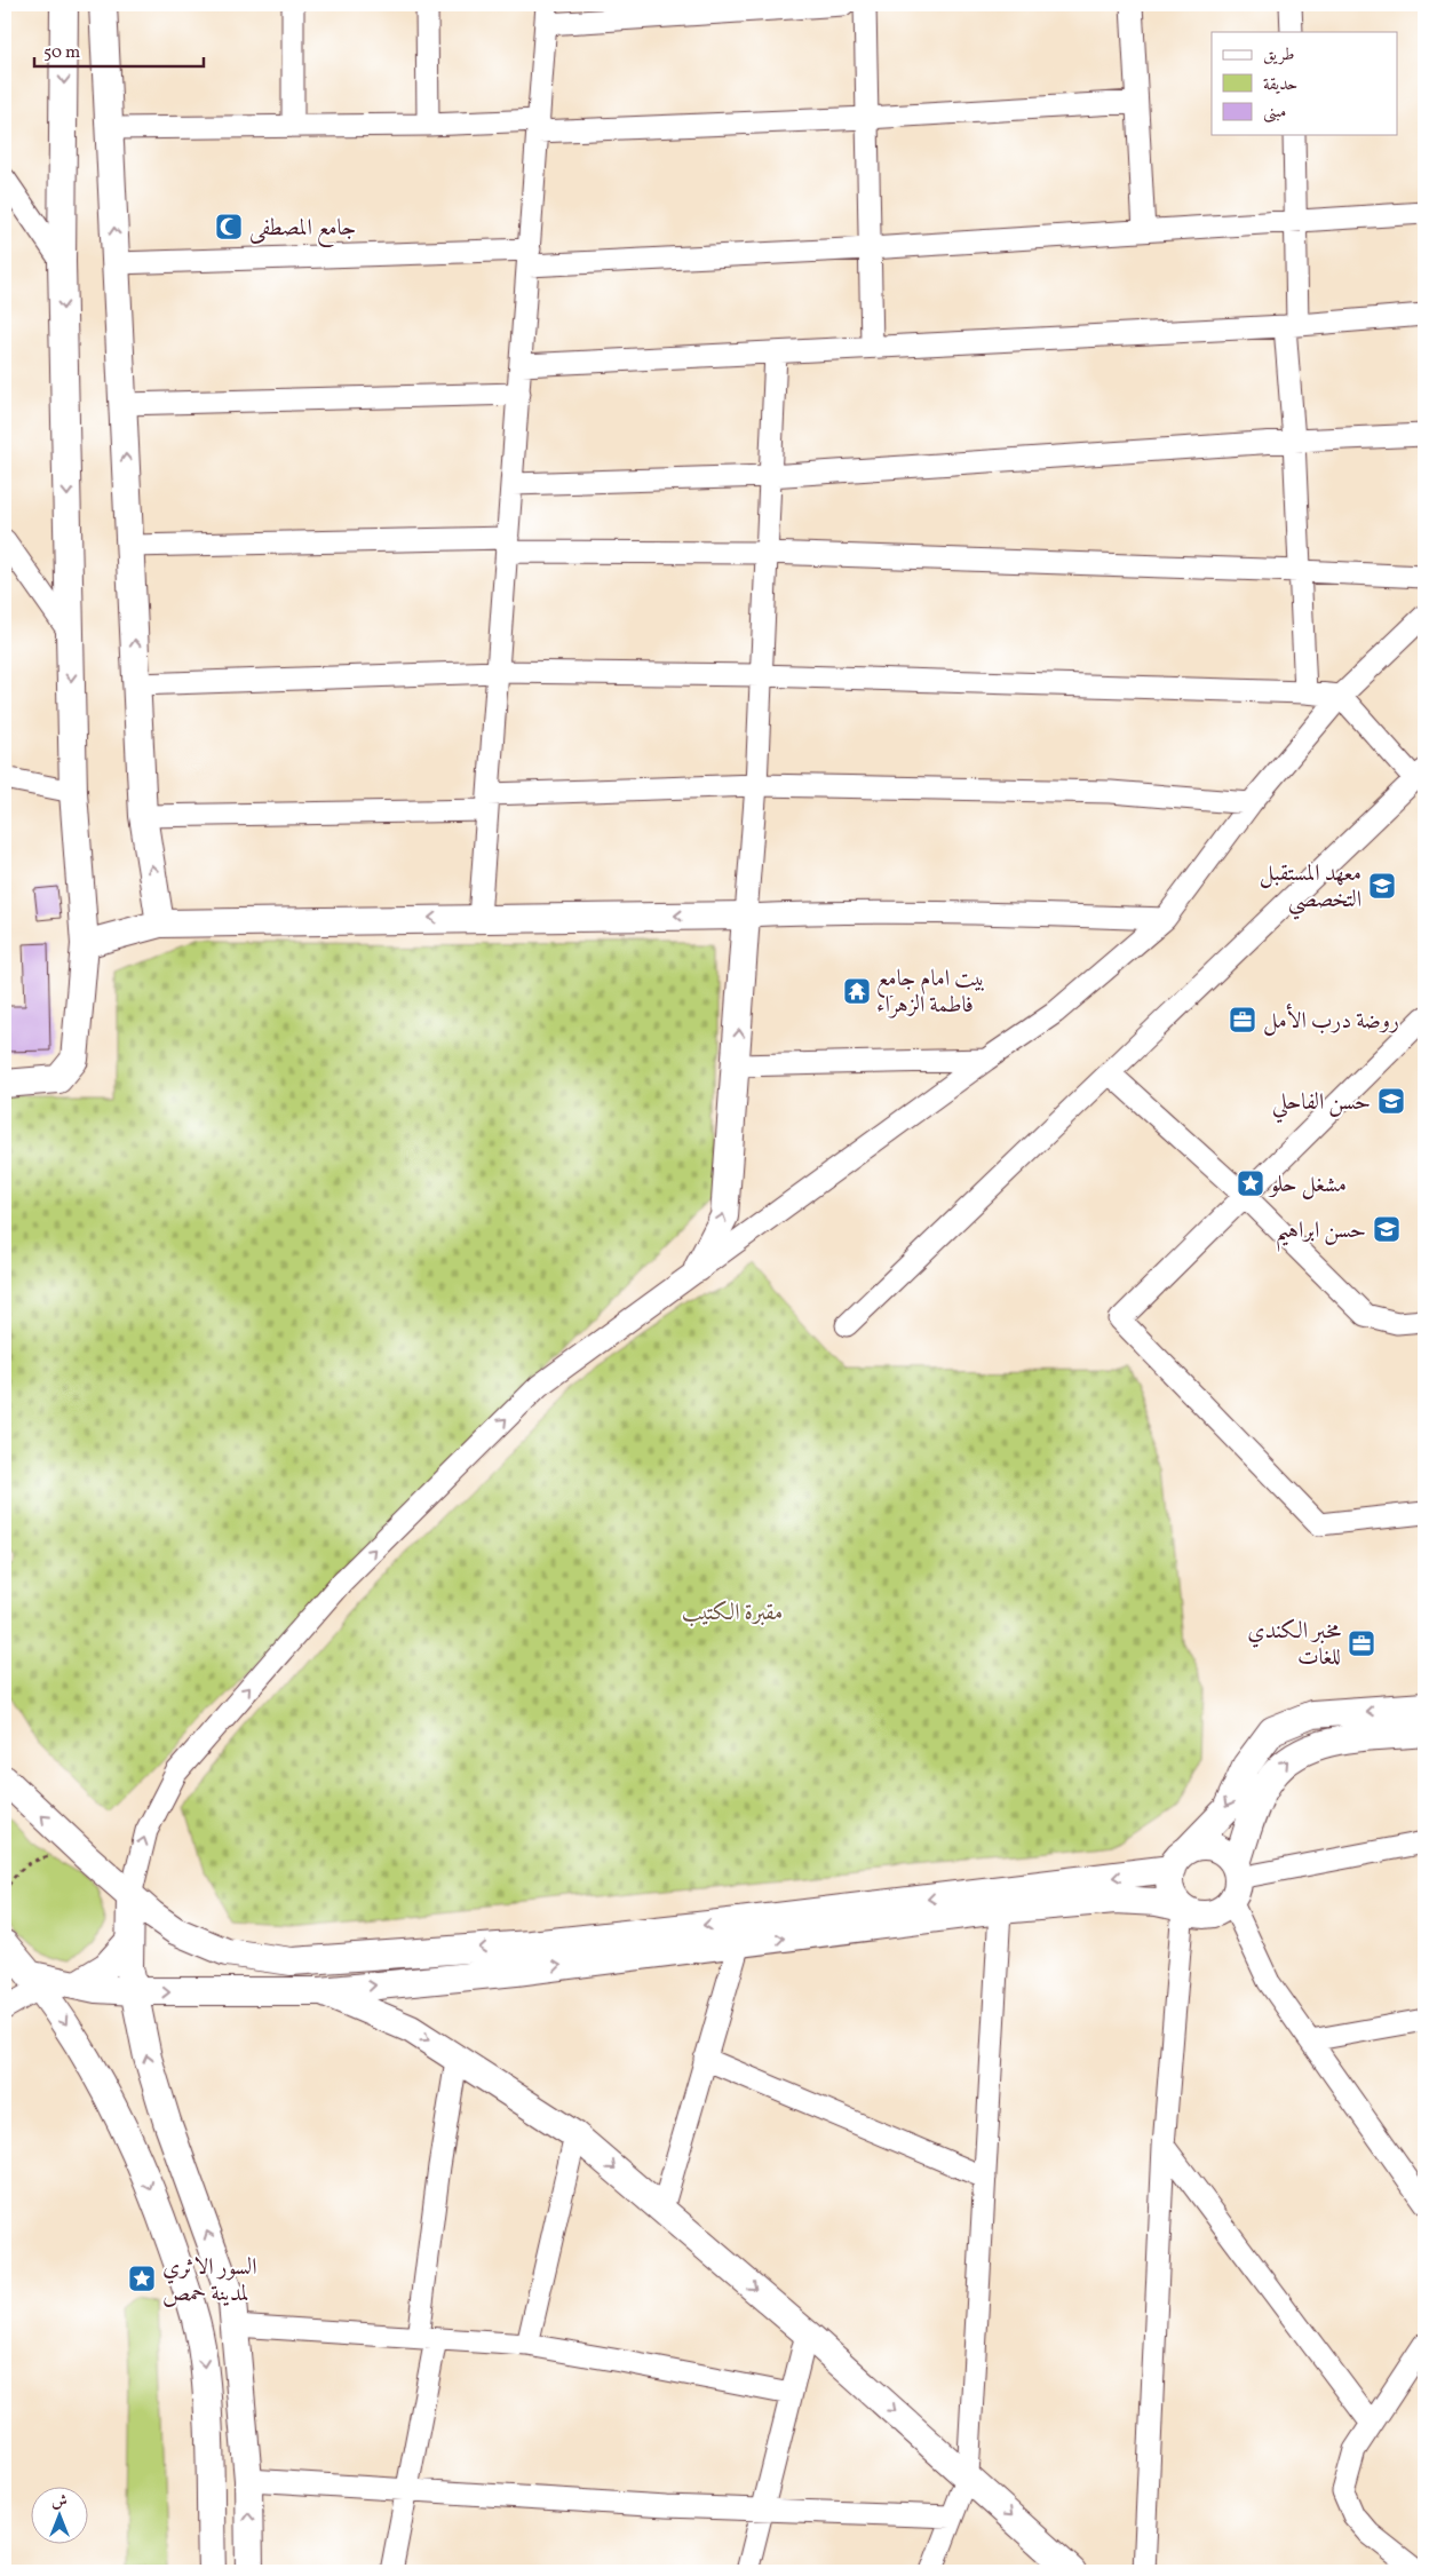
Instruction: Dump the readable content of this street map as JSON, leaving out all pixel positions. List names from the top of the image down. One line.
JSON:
{"parks":["مقبرة الكتيب"],"places":{"mosque":["جامع المصطفى"],"school or university":["معهد المستقبل التخصصي","حسن الفاحلي","حسن ابراهيم"],"temple":["بيت امام جامع فاطمة الزهراء"],"office":["روضة درب الأمل","مخبر الكندي للغات"],"place":["مشغل حلو","السور الاثري لمدينة حمص"]},"legend":["طريق","حديقة","مبنى"],"scale_bar":"50 m","north":"top"}
